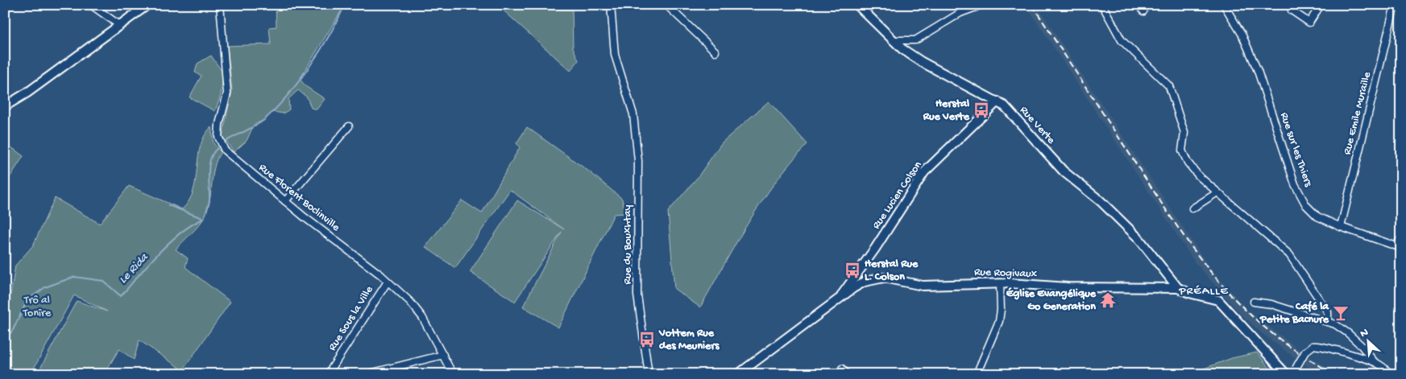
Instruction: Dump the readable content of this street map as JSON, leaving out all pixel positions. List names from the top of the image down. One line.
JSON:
{"streets":{"street":["Rue Emile Muraille","Rue Verte","Rue sur les Thiers","Rue Lucien Colson","Rue Florent Boclinville","Rue du Bouxhtay","Rue Rogivaux","Rue Sous la Ville"]},"crossings":[["Rue Emile Muraille","Rue sur les Thiers"],["Rue Verte","Rue Lucien Colson"],["Rue Verte","Rue Rogivaux"],["Rue Lucien Colson","Rue Rogivaux"],["Rue Florent Boclinville","Rue Sous la Ville"]],"districts":["PRÉALLE"],"water":["Le Rida"],"parks":["Trô al Tonîre"],"places":{"bus stop":["Herstal Rue Verte","Herstal Rue L. Colson","Vottem Rue des Meuniers"],"temple":["Église Evangélique Go Generation"],"bar":["Café la Petite Bacnure"]},"north":"top left"}
